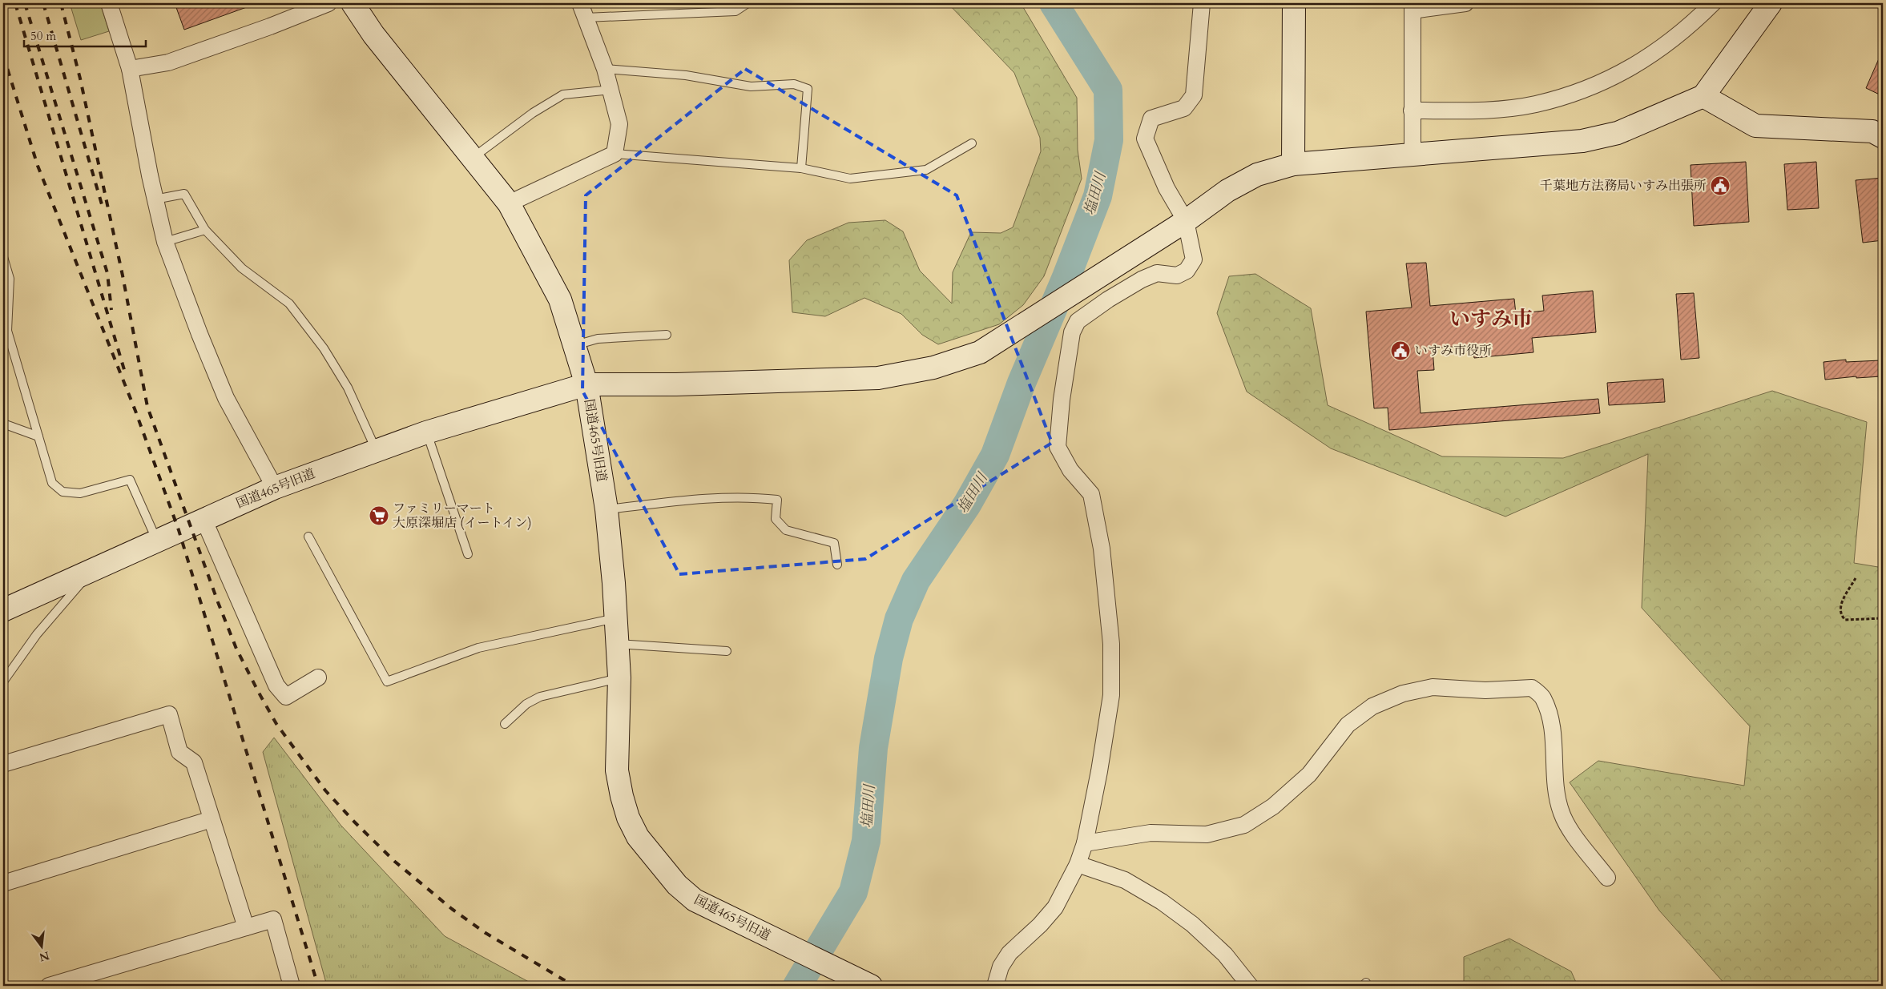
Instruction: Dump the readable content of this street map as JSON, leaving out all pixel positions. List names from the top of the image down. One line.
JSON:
{"streets":{"street":["国道465号旧道"]},"districts":["いすみ市"],"water":["塩田川"],"places":{"public building":["千葉地方法務局いすみ出張所","いすみ市役所"],"supermarket":["ファミリーマート 大原深堀店 (イートイン)"]},"scale_bar":"50 m","north":"bottom"}
